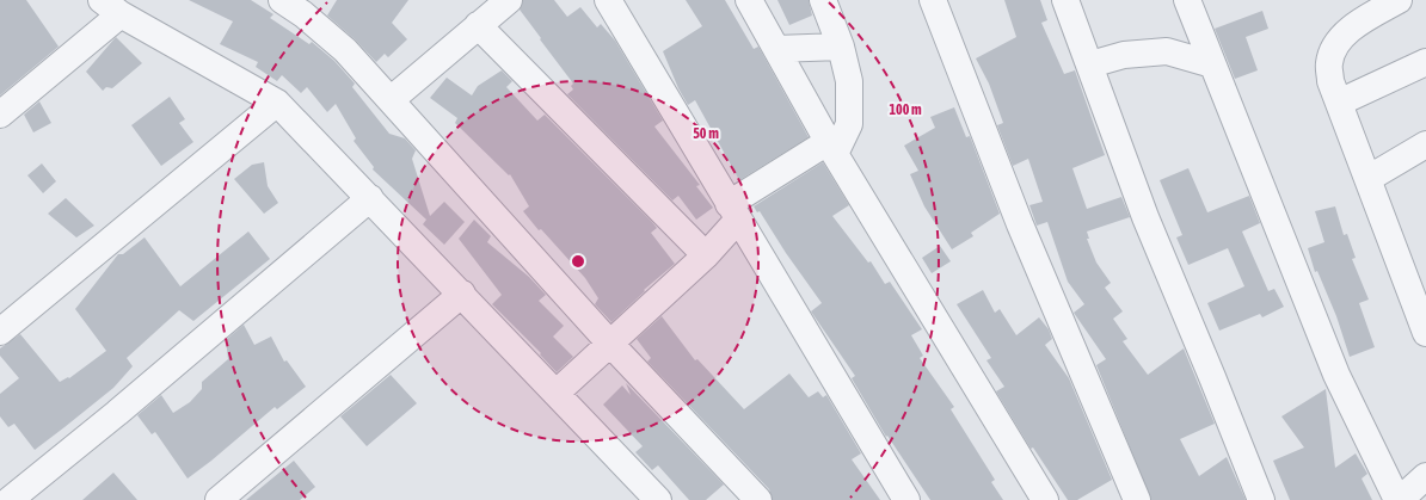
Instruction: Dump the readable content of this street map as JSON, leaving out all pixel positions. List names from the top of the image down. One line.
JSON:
{"rings":["100 m","50 m"]}
